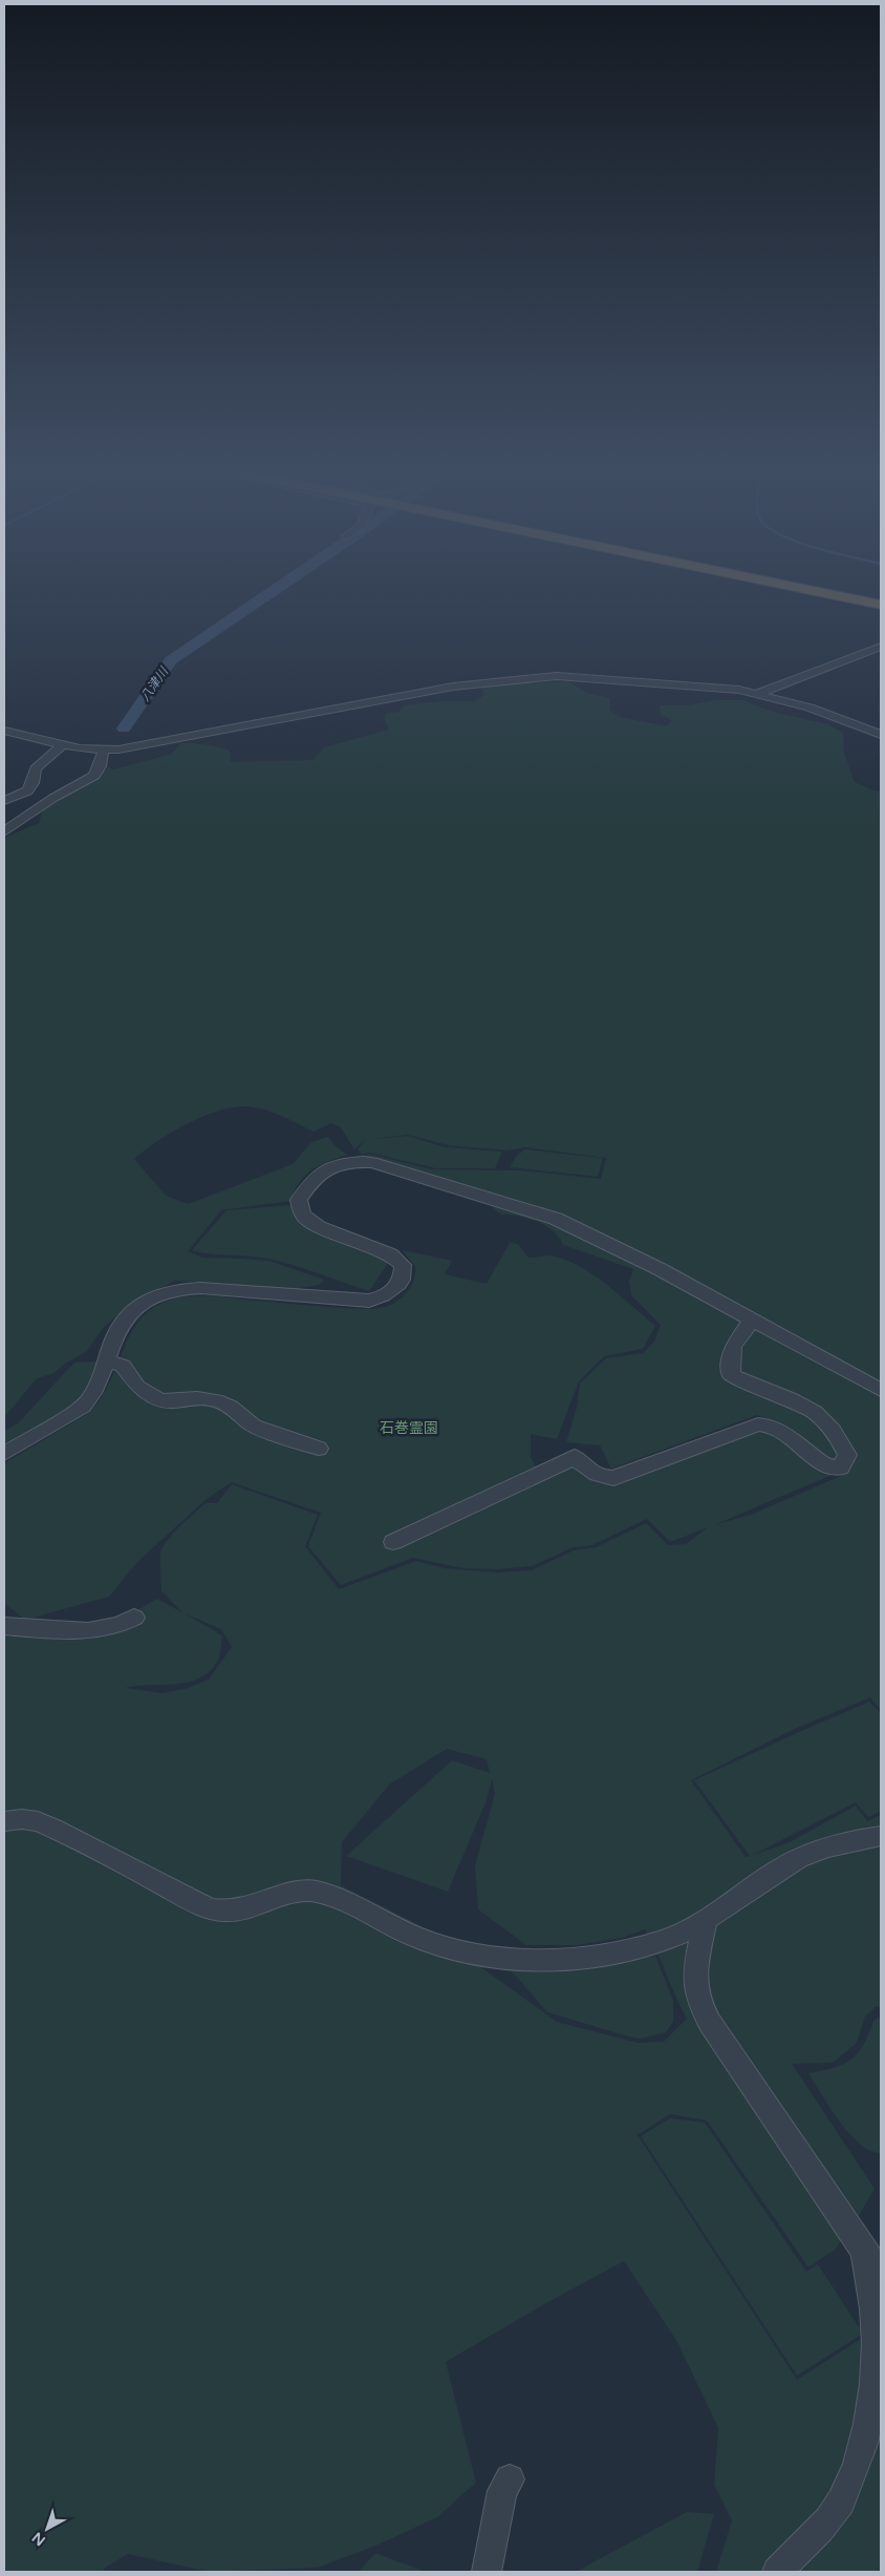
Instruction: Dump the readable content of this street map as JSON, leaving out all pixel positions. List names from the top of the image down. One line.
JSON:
{"water":["八津川"],"parks":["石巻霊園"],"north":"bottom left"}
